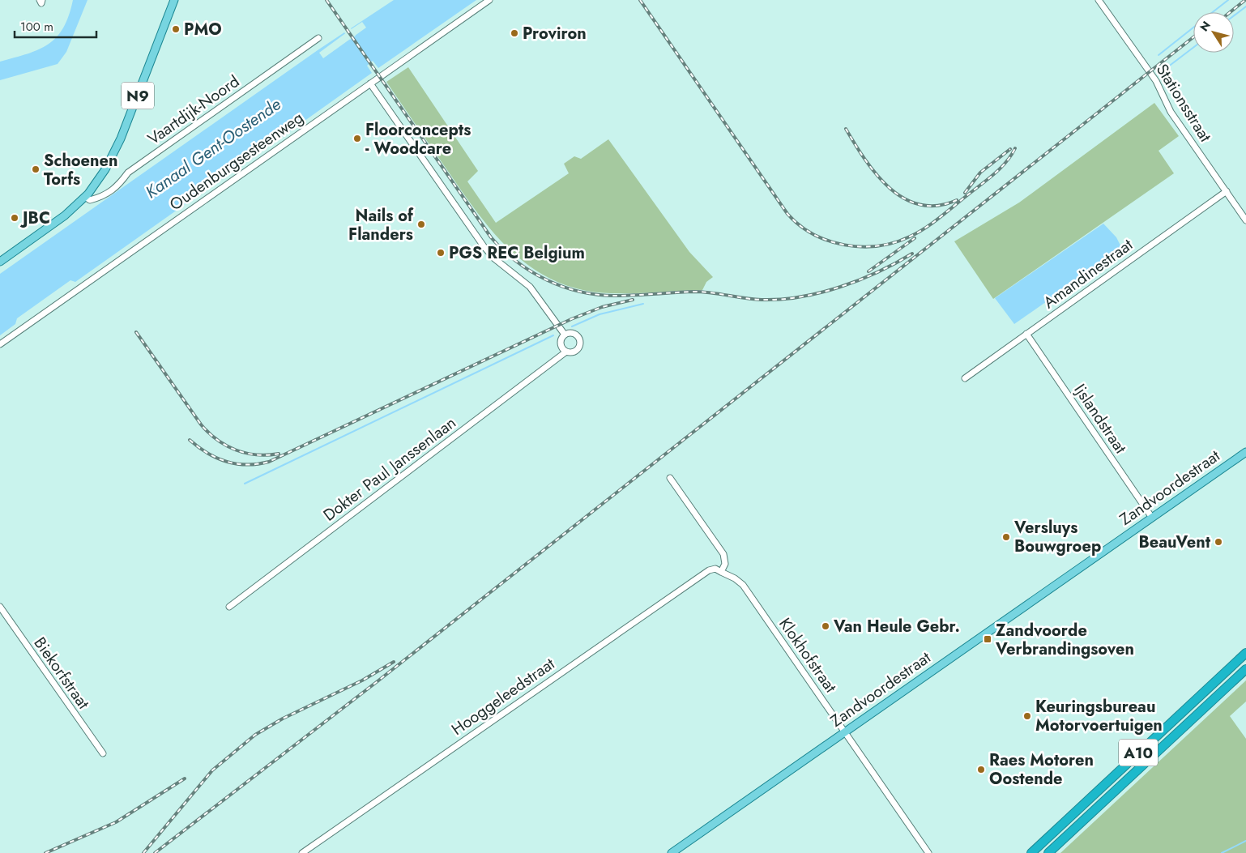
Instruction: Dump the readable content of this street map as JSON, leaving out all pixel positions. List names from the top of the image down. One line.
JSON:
{"streets":{"highway":["A10"],"main road":["N9","Zandvoordestraat"],"street":["Stationsstraat","Vaartdijk-Noord","Oudenburgsesteenweg","Amandinestraat","Ijslandstraat","Dokter Paul Janssenlaan","Klokhofstraat","Biekorfstraat","Hooggeleedstraat"]},"crossings":[["N9","Vaartdijk-Noord"],["Stationsstraat","Amandinestraat"],["Oudenburgsesteenweg","Dokter Paul Janssenlaan"],["Amandinestraat","Ijslandstraat"],["Ijslandstraat","Zandvoordestraat"],["Zandvoordestraat","Klokhofstraat"],["Klokhofstraat","Hooggeleedstraat"]],"water":["Kanaal Gent-Oostende"],"places":{"other":["PMO","Proviron","Floorconcepts - Woodcare","Schoenen Torfs","JBC","Nails of Flanders","PGS REC Belgium","Versluys Bouwgroep","BeauVent","Van Heule Gebr.","Keuringsbureau Motorvoertuigen","Raes Motoren Oostende"],"transit":["Zandvoorde Verbrandingsoven"]},"scale_bar":"100 m","north":"top left"}
